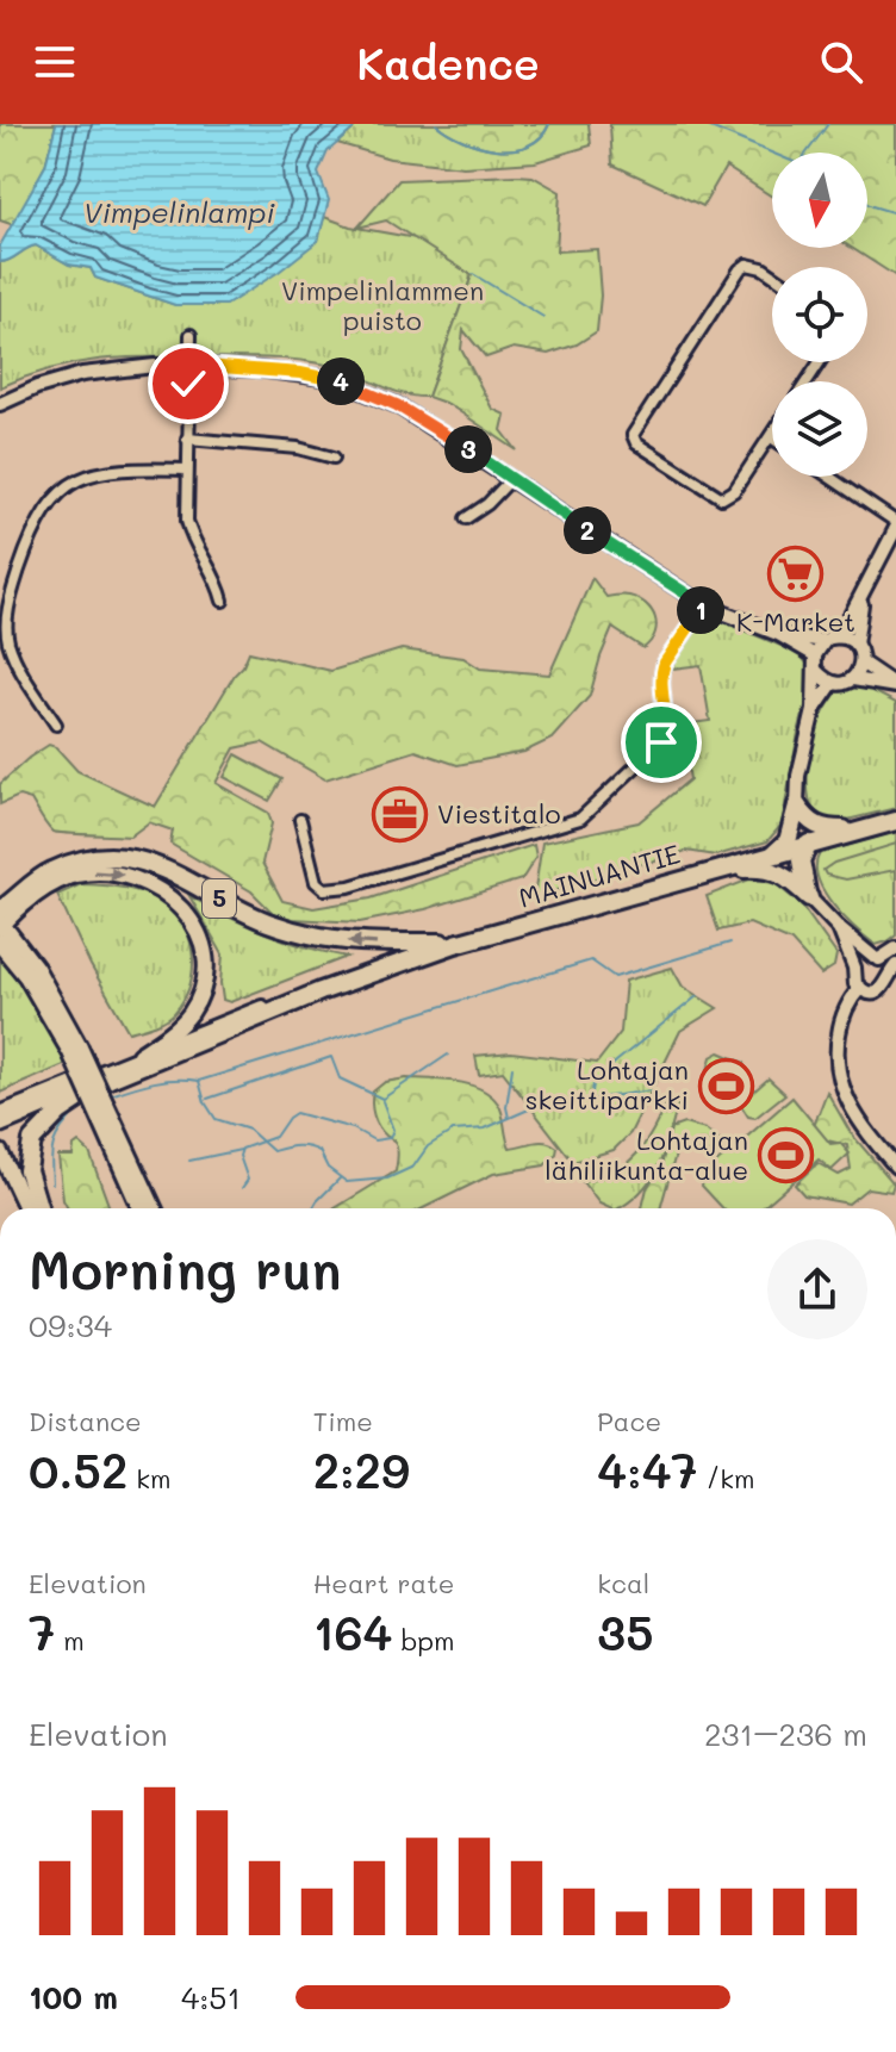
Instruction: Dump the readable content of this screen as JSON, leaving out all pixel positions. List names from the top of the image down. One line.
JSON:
{"streets":{"highway":["MAINUANTIE","5"]},"crossings":[["MAINUANTIE","5"]],"water":["Vimpelinlampi"],"parks":["Vimpelinlammen puisto"],"places":{"supermarket":["K-Market"],"office":["Viestitalo"],"sports":["Lohtajan skeittiparkki","Lohtajan lähiliikunta-alue"]},"north":"bottom","page":{"header":"Kadence","pins":["4","3","2","1"],"heading":["Morning run","09:34"],"stats":[["Distance","0.52 km"],["Time","2:29"],["Pace","4:47 /km"],["Elevation","7 m"],["Heart rate","164 bpm"],["kcal","35"]],"chart":["Elevation","231–236 m"],"list":[{"name":"100 m","note":"4:51"}]}}
